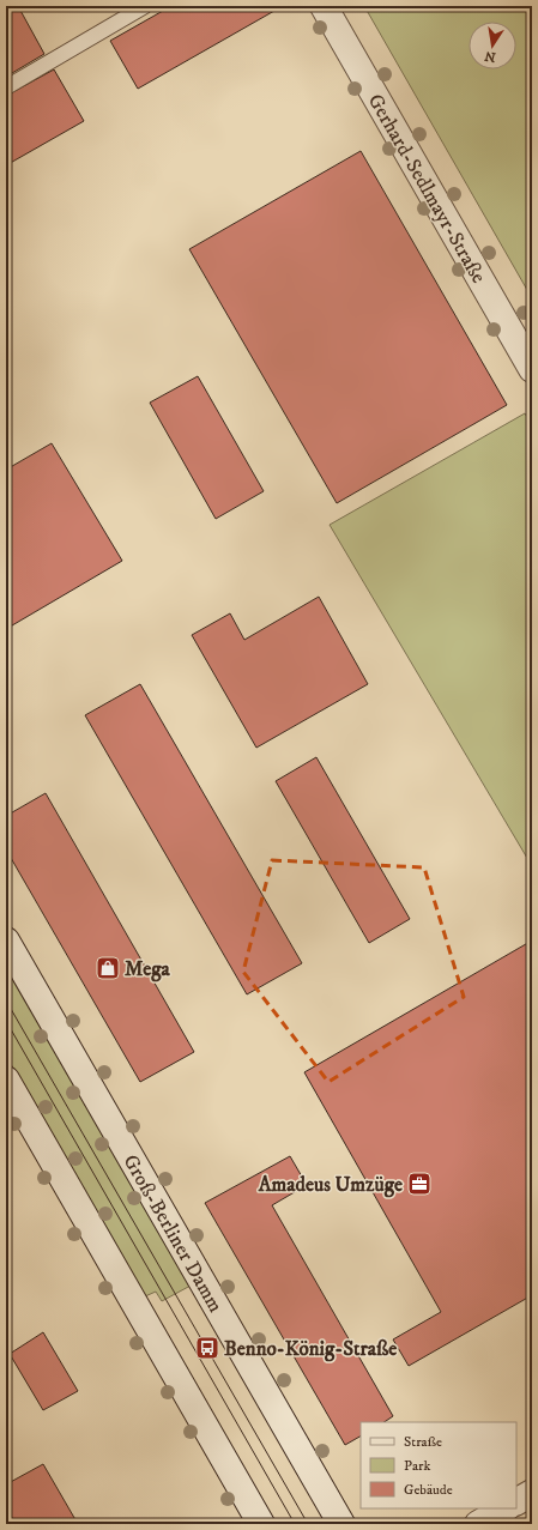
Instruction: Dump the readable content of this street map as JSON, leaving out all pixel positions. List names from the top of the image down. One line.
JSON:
{"streets":{"main road":["Gerhard-Sedlmayr-Straße","Groß-Berliner Damm"]},"places":{"shop":["Mega"],"office":["Amadeus Umzüge"],"bus stop":["Benno-König-Straße"]},"legend":["Straße","Park","Gebäude"],"north":"bottom"}
